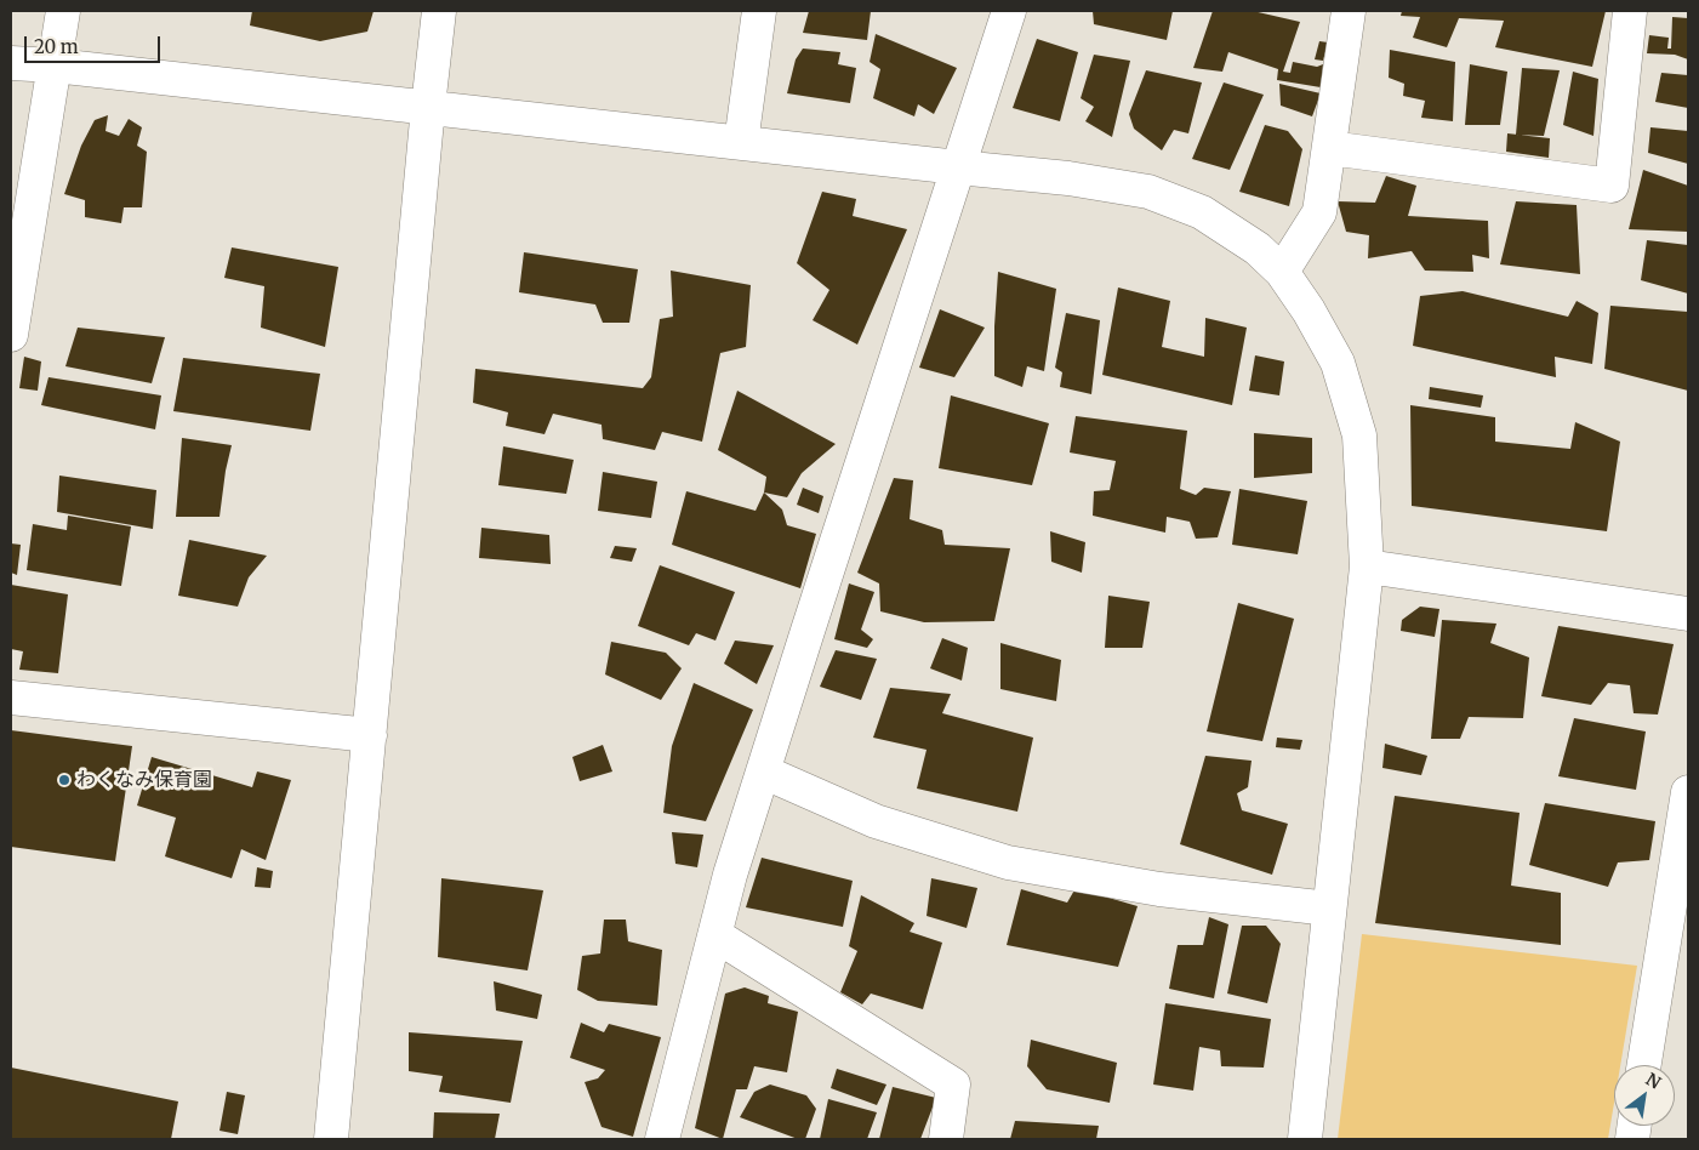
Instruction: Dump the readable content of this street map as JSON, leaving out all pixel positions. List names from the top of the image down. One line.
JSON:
{"places":["わくなみ保育園"],"scale_bar":"20 m","north":"top right"}
